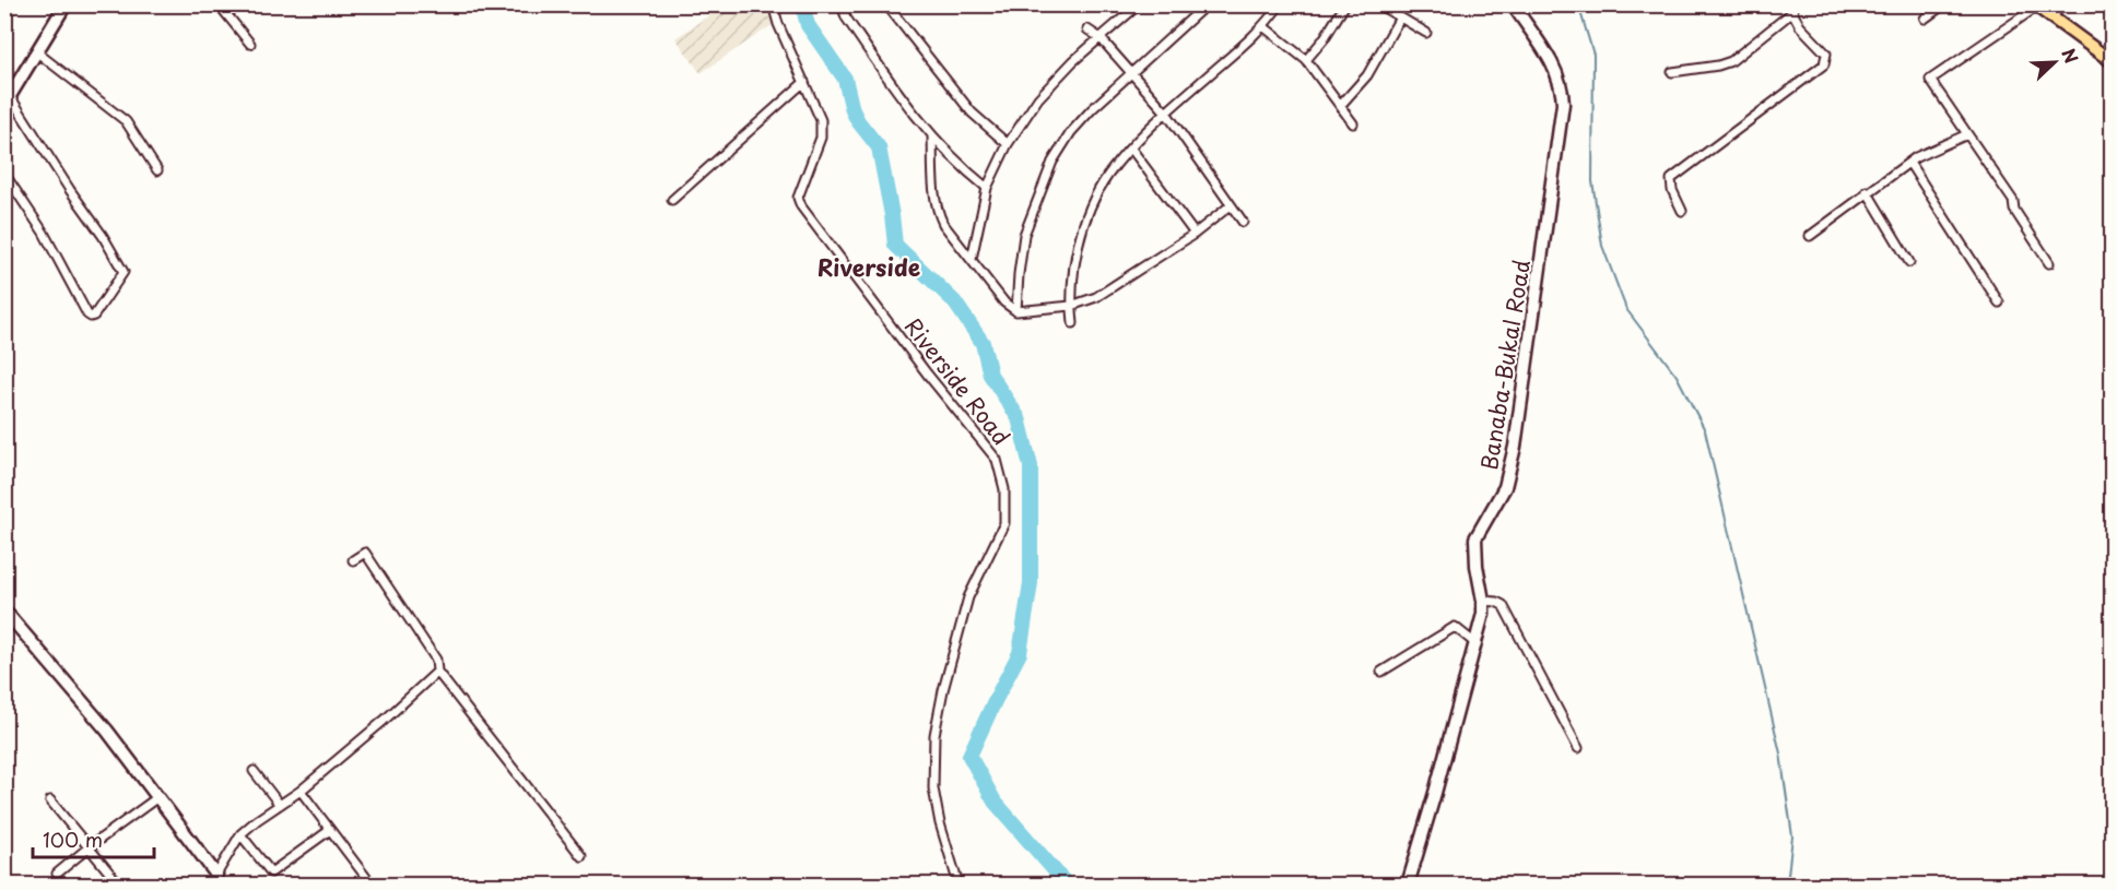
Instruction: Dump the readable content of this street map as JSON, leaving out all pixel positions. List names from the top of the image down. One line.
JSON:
{"streets":{"street":["Banaba-Bukal Road","Riverside Road"]},"districts":["Riverside"],"scale_bar":"100 m","north":"top right"}
